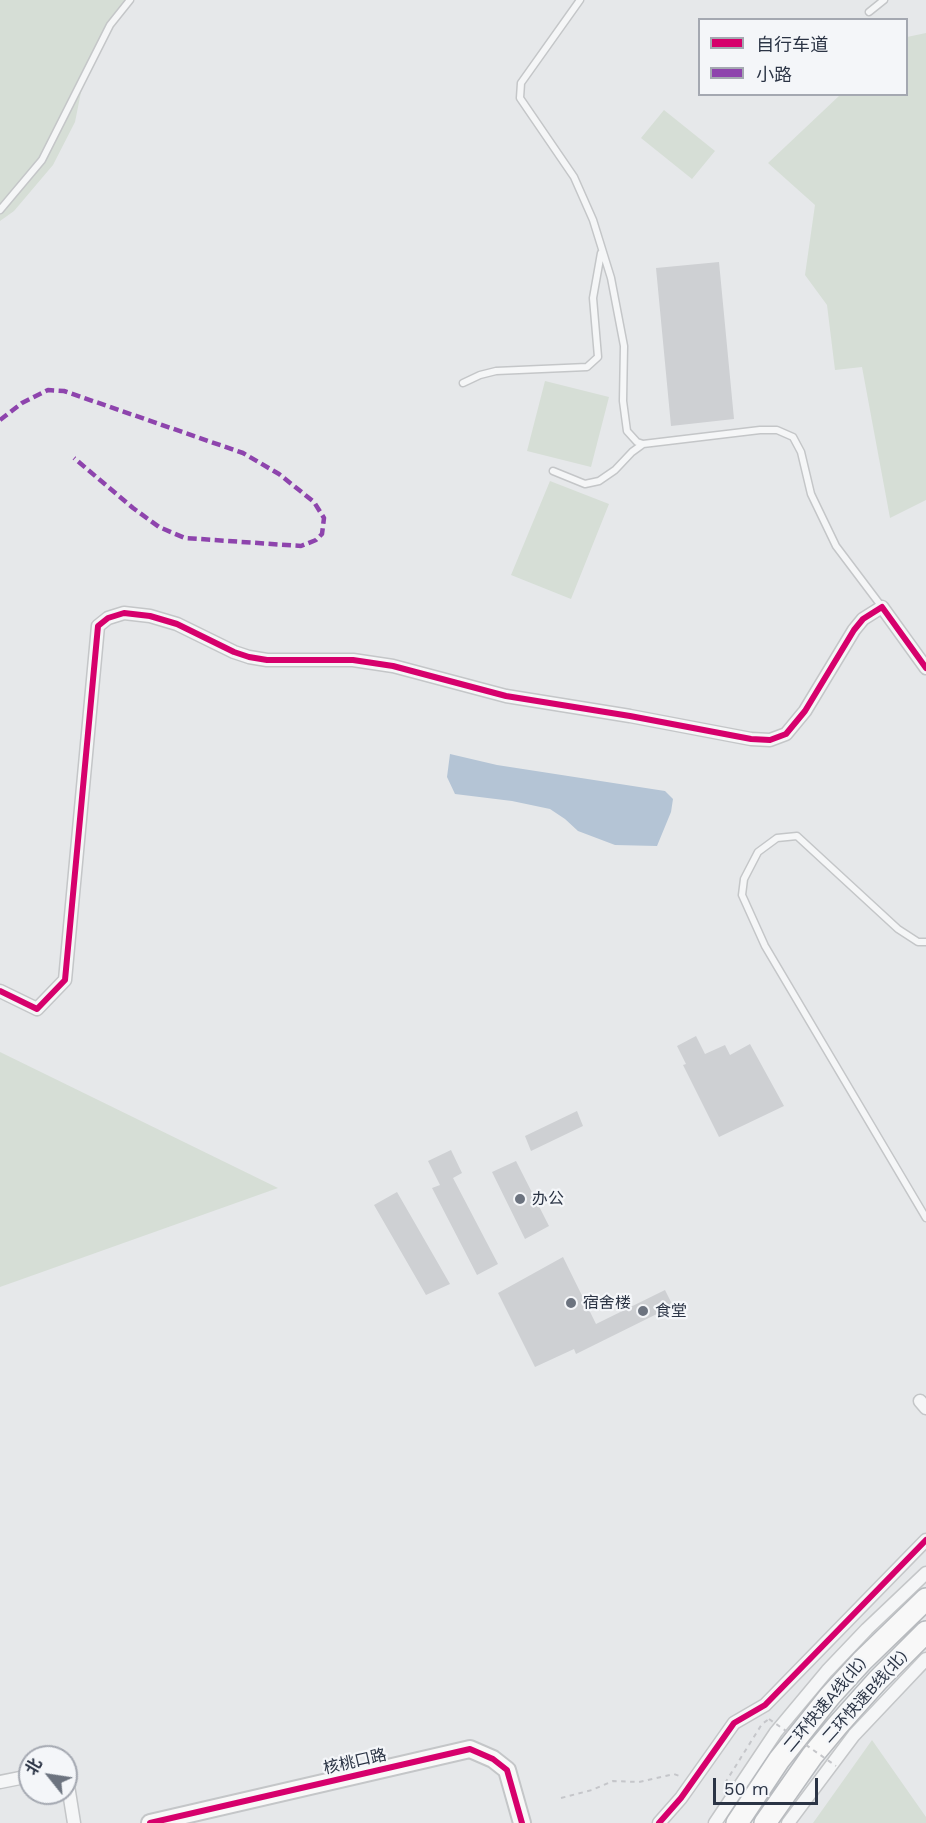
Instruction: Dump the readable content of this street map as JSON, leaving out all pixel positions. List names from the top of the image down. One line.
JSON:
{"streets":{"highway":["二环快速B线(北)","二环快速A线(北)"],"street":["核桃口路"]},"places":["办公","宿舍楼","食堂"],"legend":["自行车道","小路"],"scale_bar":"50 m","north":"top left"}
